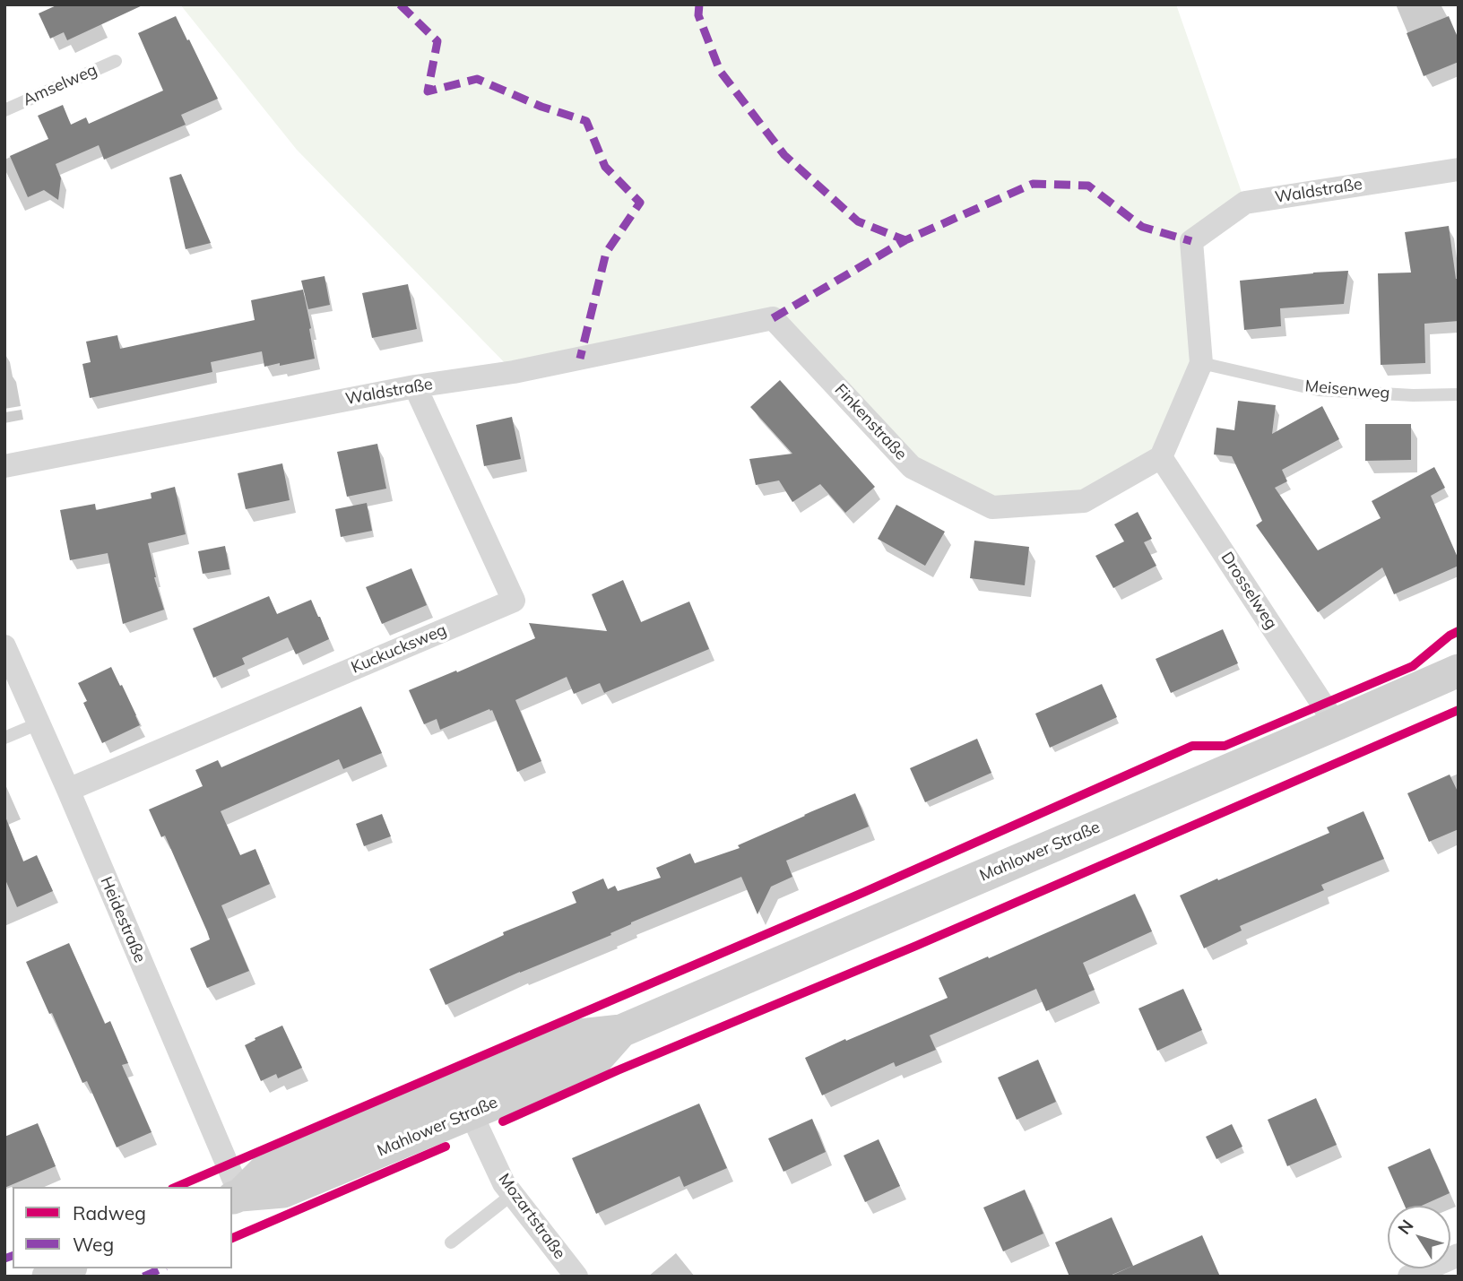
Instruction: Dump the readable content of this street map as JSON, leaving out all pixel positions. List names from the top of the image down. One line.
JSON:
{"streets":{"main road":["Mahlower Straße"],"street":["Waldstraße","Finkenstraße","Drosselweg","Kuckucksweg","Heidestraße","Mozartstraße"],"lane":["Amselweg","Meisenweg"]},"crossings":[["Waldstraße","Meisenweg"],["Waldstraße","Finkenstraße"],["Waldstraße","Kuckucksweg"],["Finkenstraße","Drosselweg"],["Drosselweg","Mahlower Straße"],["Kuckucksweg","Heidestraße"],["Mahlower Straße","Mozartstraße"]],"legend":["Radweg","Weg"],"north":"top left"}
